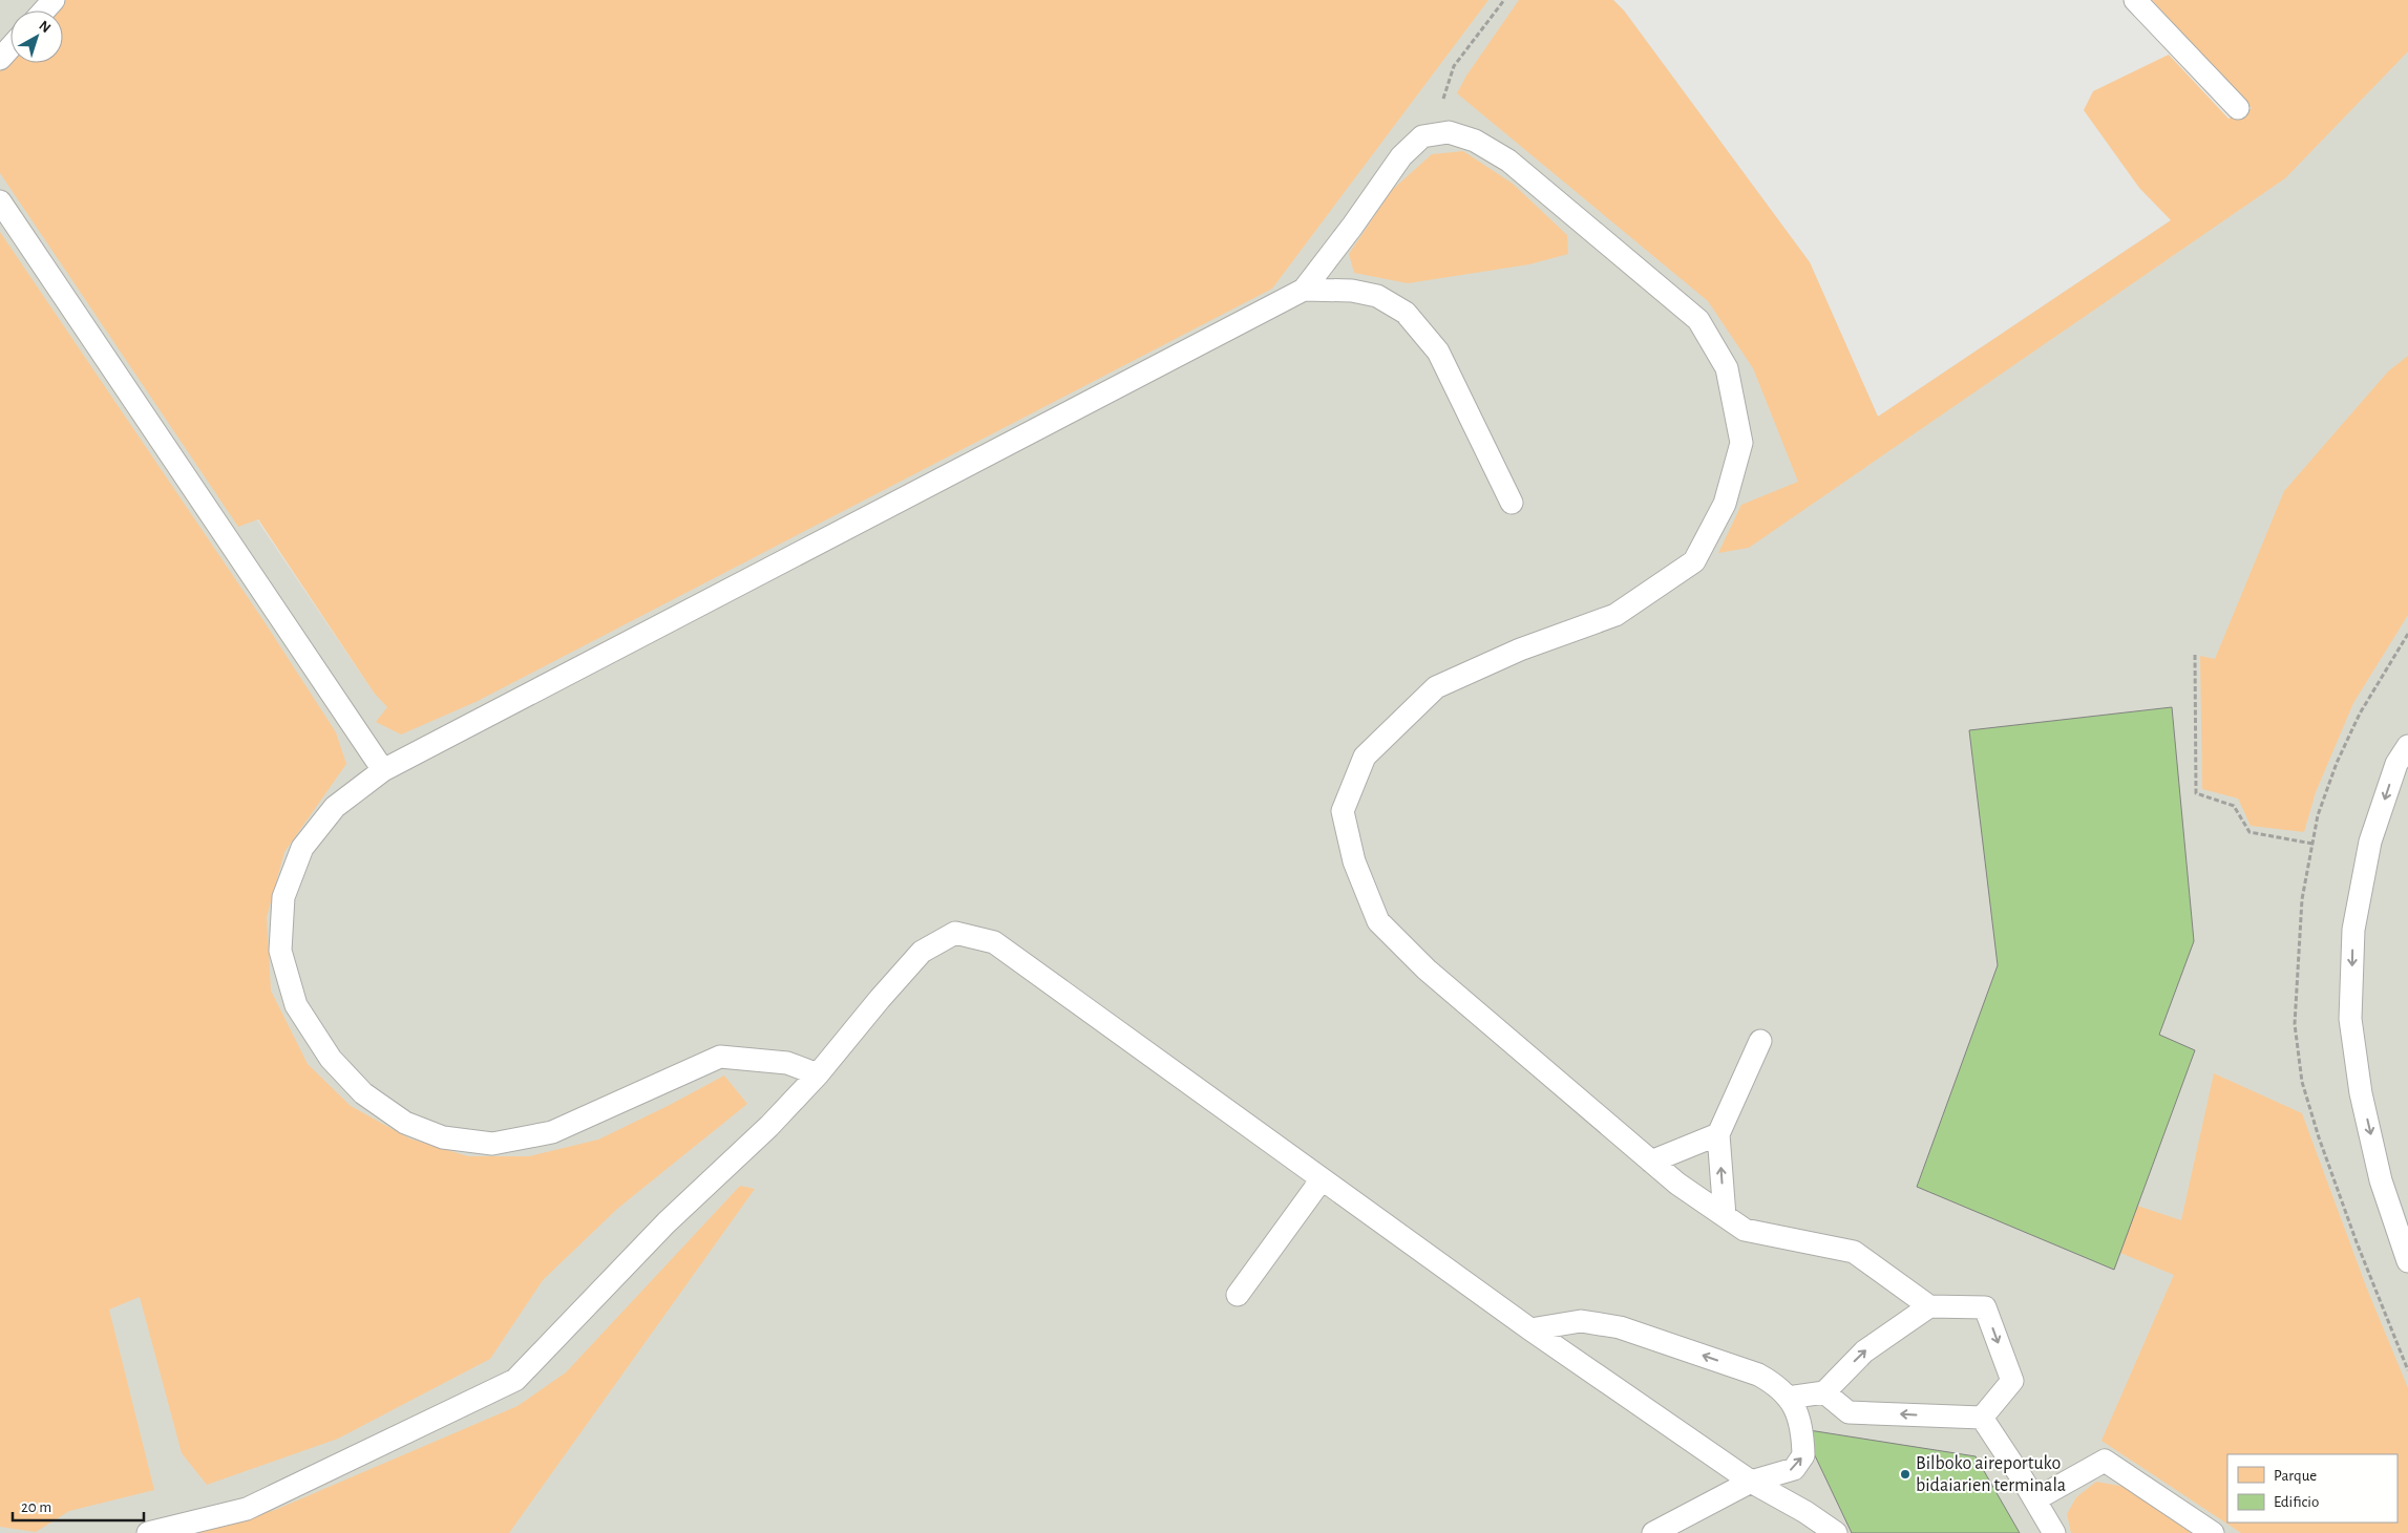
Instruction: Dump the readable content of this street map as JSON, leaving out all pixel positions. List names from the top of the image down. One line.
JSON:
{"places":["Bilboko aireportuko bidaiarien terminala"],"legend":["Parque","Edificio"],"scale_bar":"20 m","north":"top right"}
